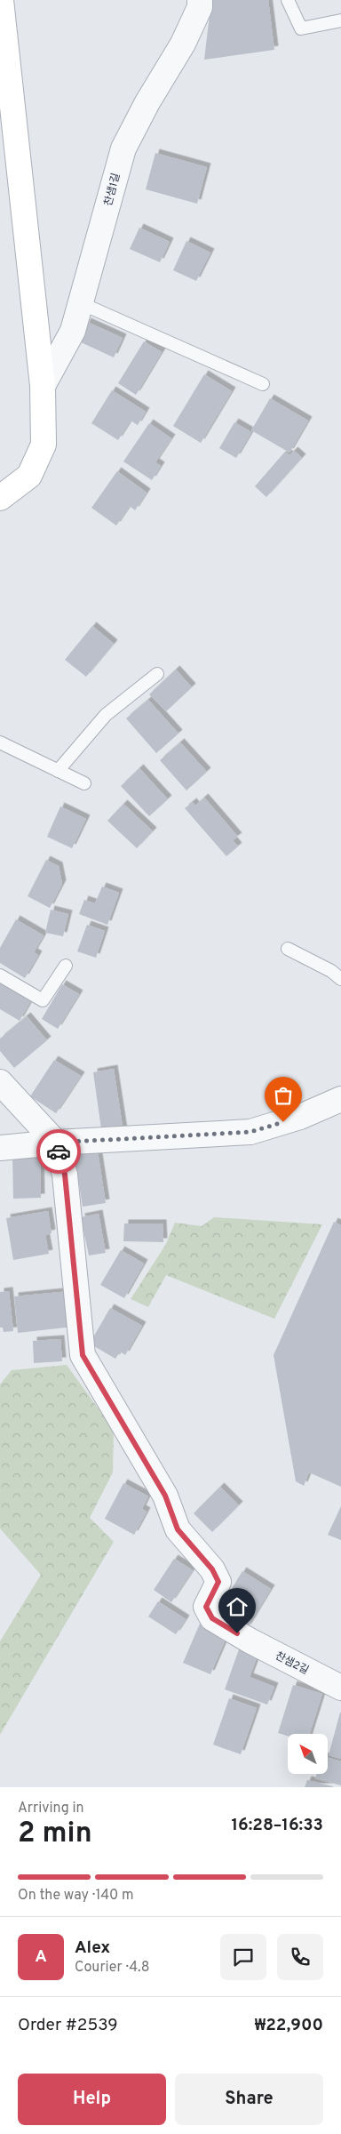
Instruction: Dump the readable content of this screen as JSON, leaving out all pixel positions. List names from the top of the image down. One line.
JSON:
{"streets":{"street":["찬샘1길","찬샘2길"]},"north":"top left","page":{"heading":["2 min","Arriving in","16:28–16:33"],"panel":["Alex","Courier · 4.8","Order #2539","₩22,900"],"bar":"On the way · 140 m","round":"A","buttons":["Help","Share"]}}
